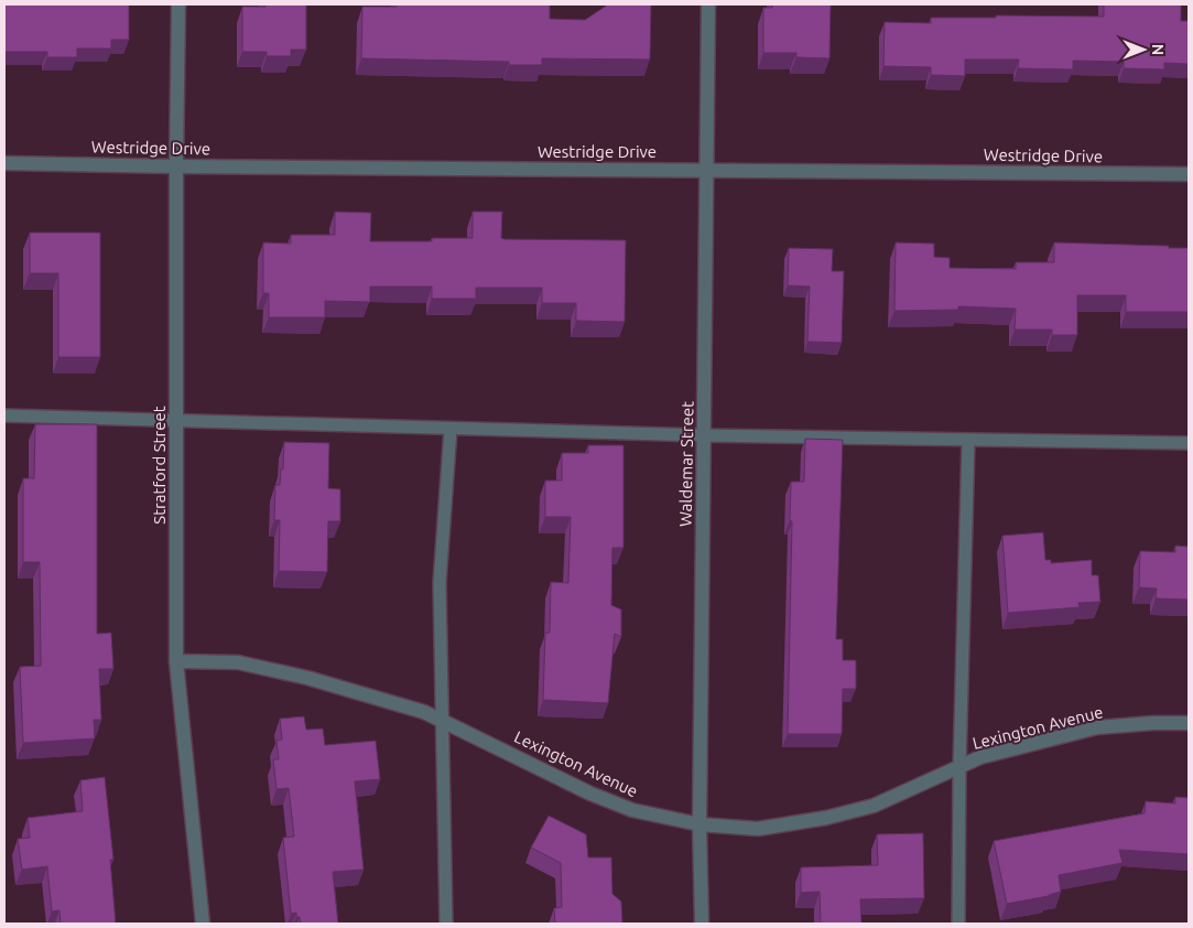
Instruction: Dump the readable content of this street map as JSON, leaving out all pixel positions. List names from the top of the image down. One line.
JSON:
{"streets":{"street":["Westridge Drive","Waldemar Street","Stratford Street","Lexington Avenue"]},"crossings":[["Westridge Drive","Waldemar Street"],["Westridge Drive","Stratford Street"],["Waldemar Street","Lexington Avenue"],["Stratford Street","Lexington Avenue"]],"north":"right"}
